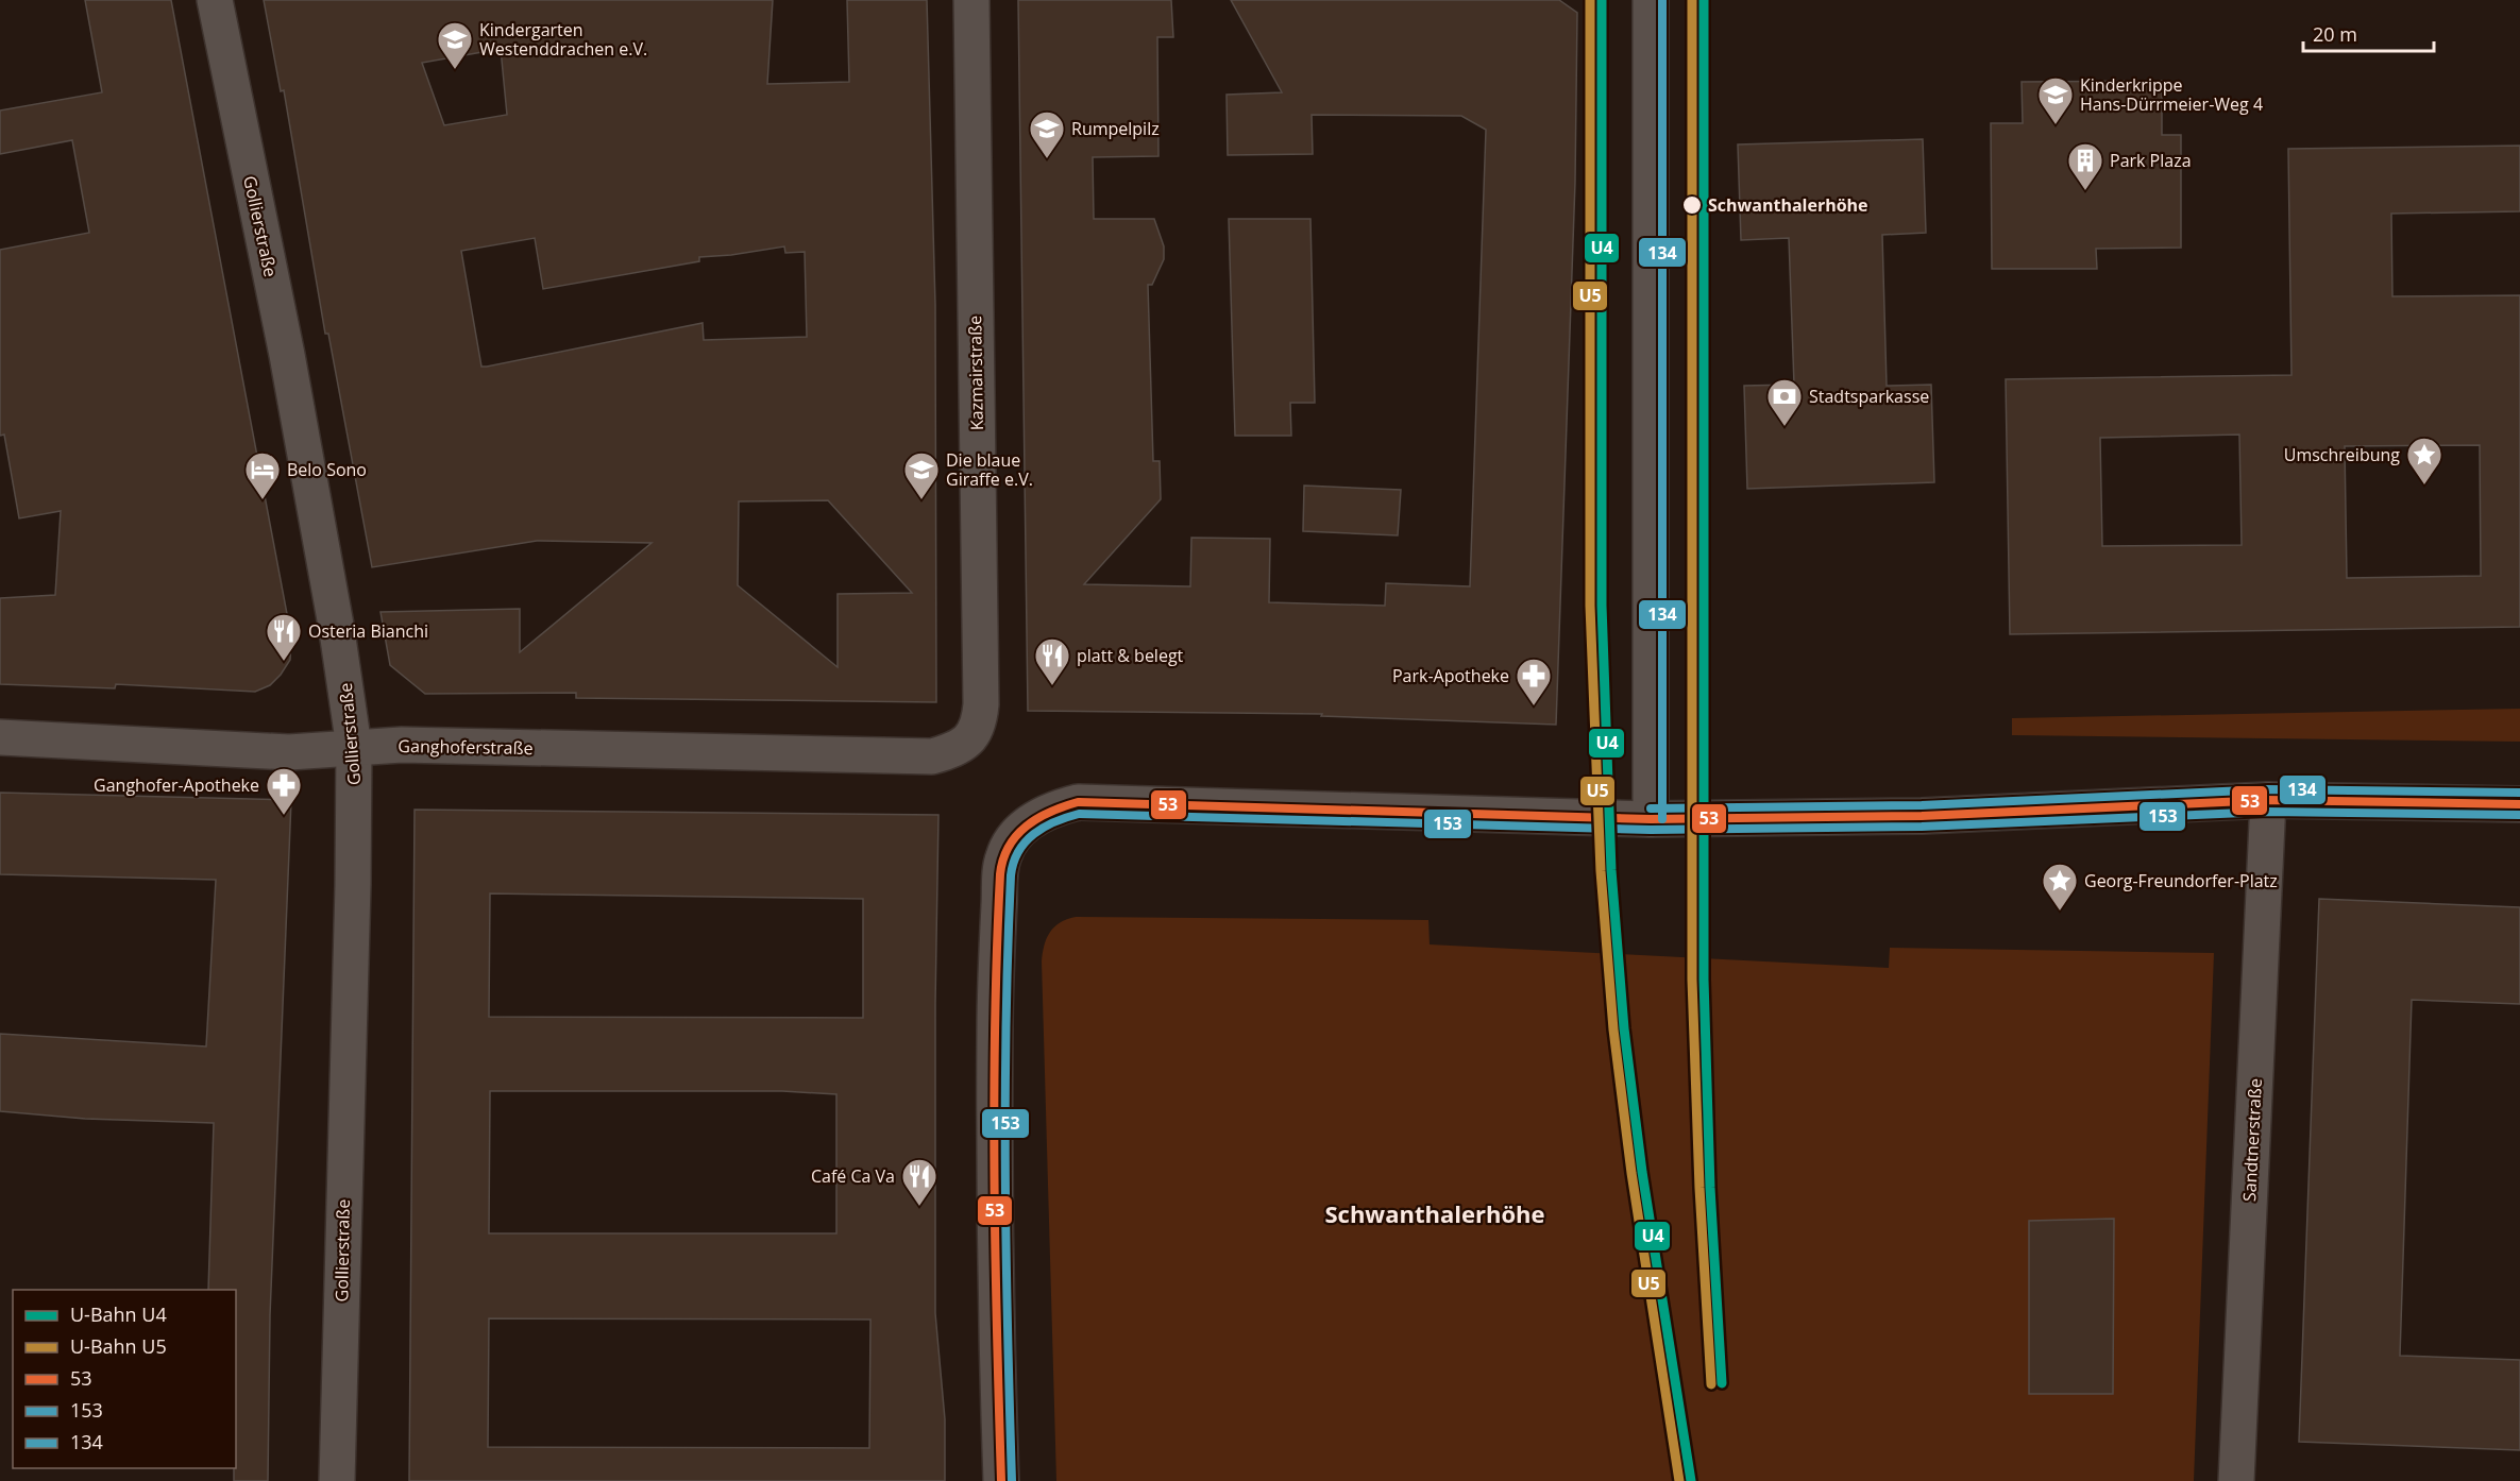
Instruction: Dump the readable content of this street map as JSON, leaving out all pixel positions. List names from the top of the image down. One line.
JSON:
{"streets":{"street":["Gollierstraße","Kazmairstraße","Ganghoferstraße","Sandtnerstraße"]},"crossings":[["Gollierstraße","Ganghoferstraße"],["Kazmairstraße","Ganghoferstraße"]],"districts":["Schwanthalerhöhe"],"places":{"school or university":["Kindergarten Westenddrachen e.V.","Kinderkrippe Hans-Dürrmeier-Weg 4","Rumpelpilz","Die blaue Giraffe e.V."],"building":["Park Plaza"],"other":["Schwanthalerhöhe"],"bank":["Stadtsparkasse"],"place":["Umschreibung","Georg-Freundorfer-Platz"],"hotel":["Belo Sono"],"restaurant":["Osteria Bianchi","platt & belegt","Café Ca Va"],"pharmacy":["Park-Apotheke","Ganghofer-Apotheke"]},"lines":["metro line U4","metro line U5","transit line 134","transit line 53","transit line 153"],"legend":["U-Bahn U4","U-Bahn U5","53","153","134"],"scale_bar":"20 m"}
